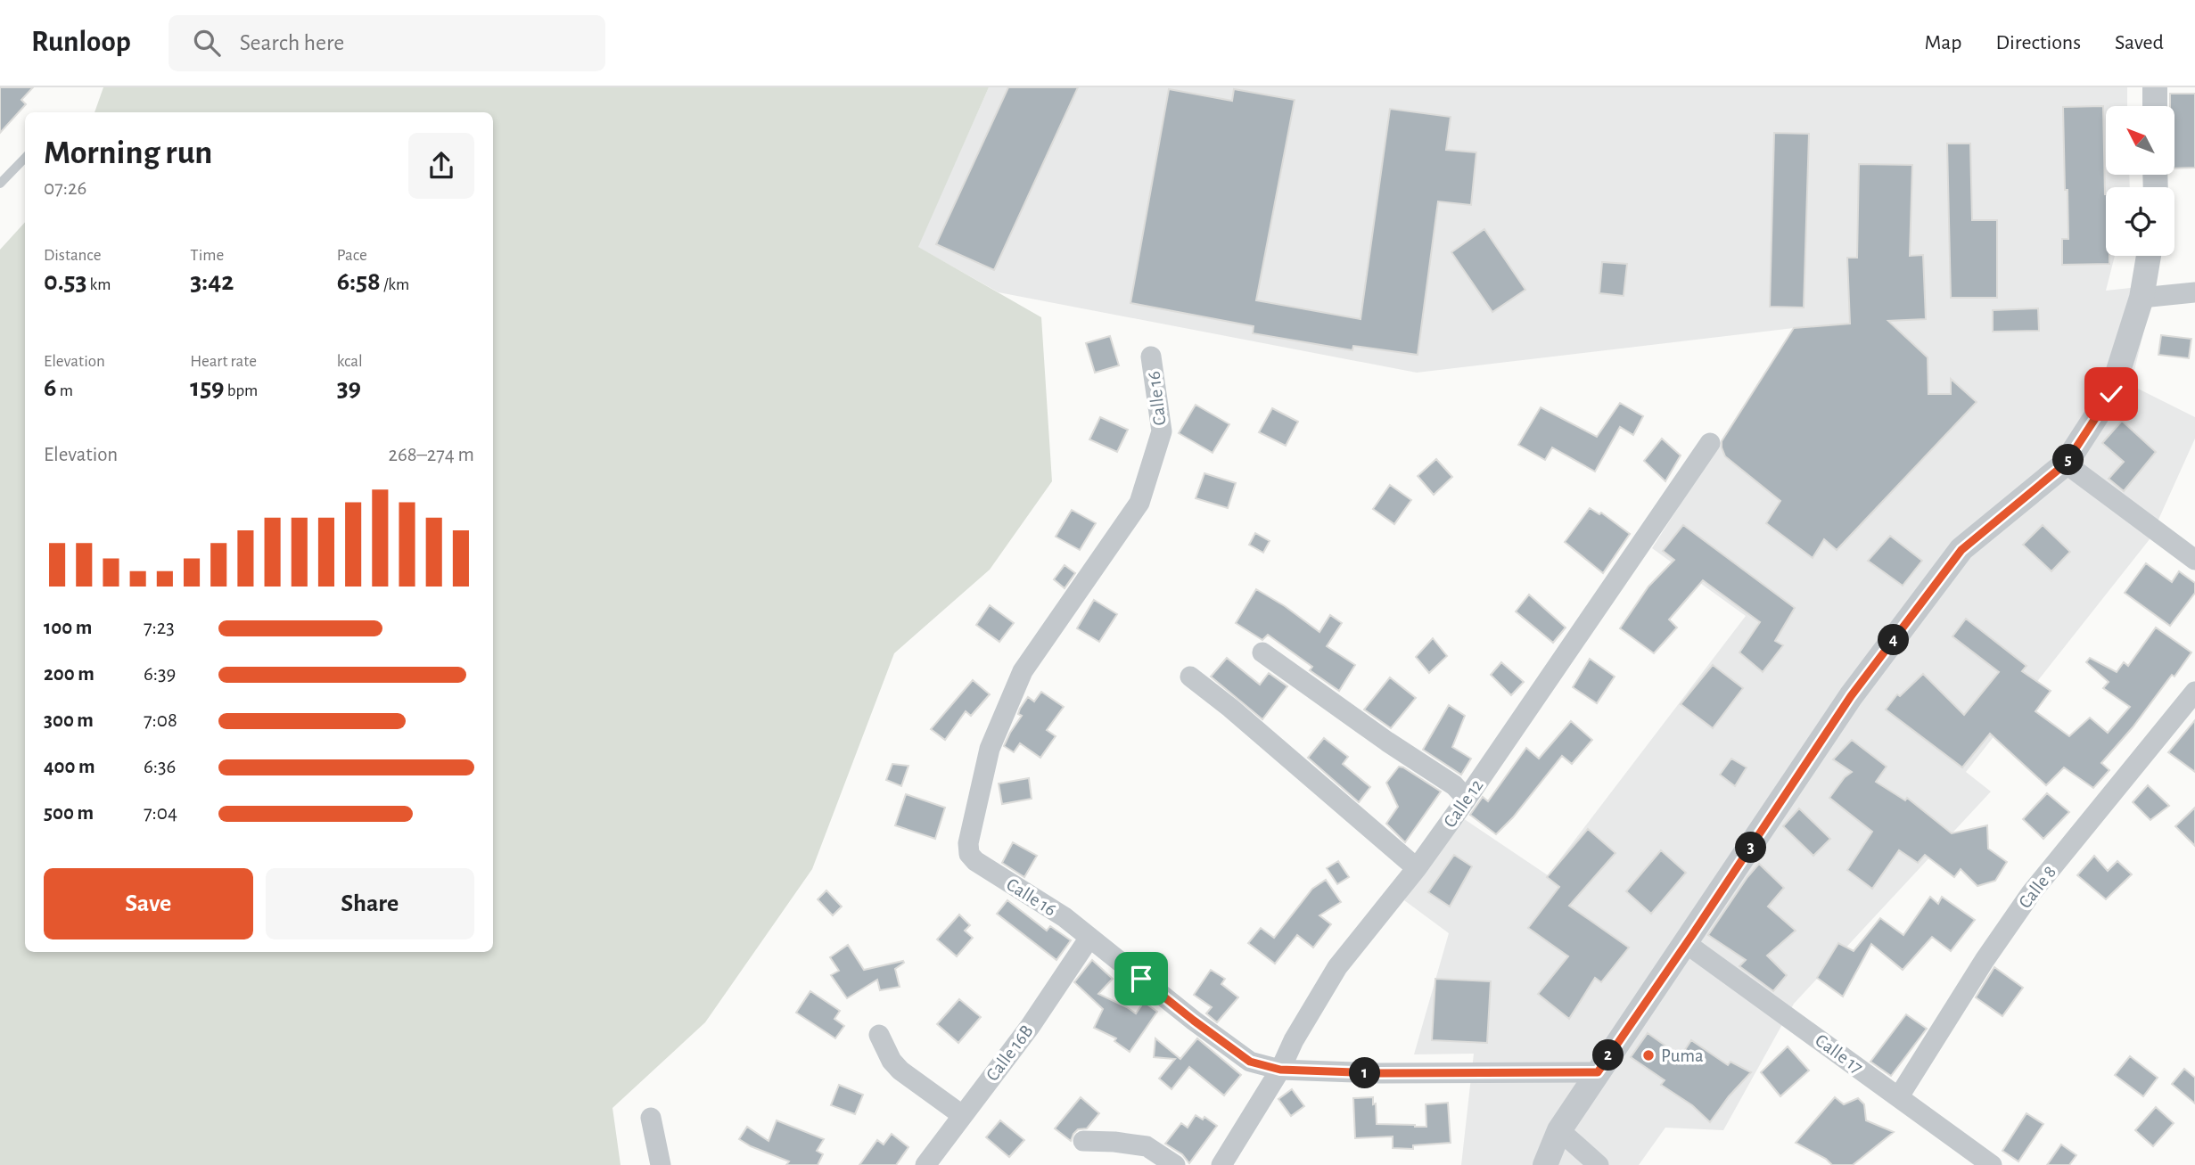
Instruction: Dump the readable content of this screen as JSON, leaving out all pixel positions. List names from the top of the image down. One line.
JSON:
{"streets":{"street":["Calle 16","Calle 12","Calle 8","Calle 16B","Calle 17"]},"crossings":[["Calle 16","Calle 12"],["Calle 16","Calle 16B"],["Calle 8","Calle 17"]],"places":["Puma"],"north":"top left","page":{"header":"Runloop","search":"Search here","nav":["Map","Directions","Saved"],"heading":["Morning run","07:26"],"stats":[["Distance","0.53 km"],["Time","3:42"],["Pace","6:58 /km"],["Elevation","6 m"],["Heart rate","159 bpm"],["kcal","39"]],"chart":["Elevation","268–274 m"],"pins":["5","4","3","2","1"],"list":[{"name":"100 m","note":"7:23"},{"name":"200 m","note":"6:39"},{"name":"300 m","note":"7:08"},{"name":"400 m","note":"6:36"},{"name":"500 m","note":"7:04"}],"buttons":["Save","Share"]}}
